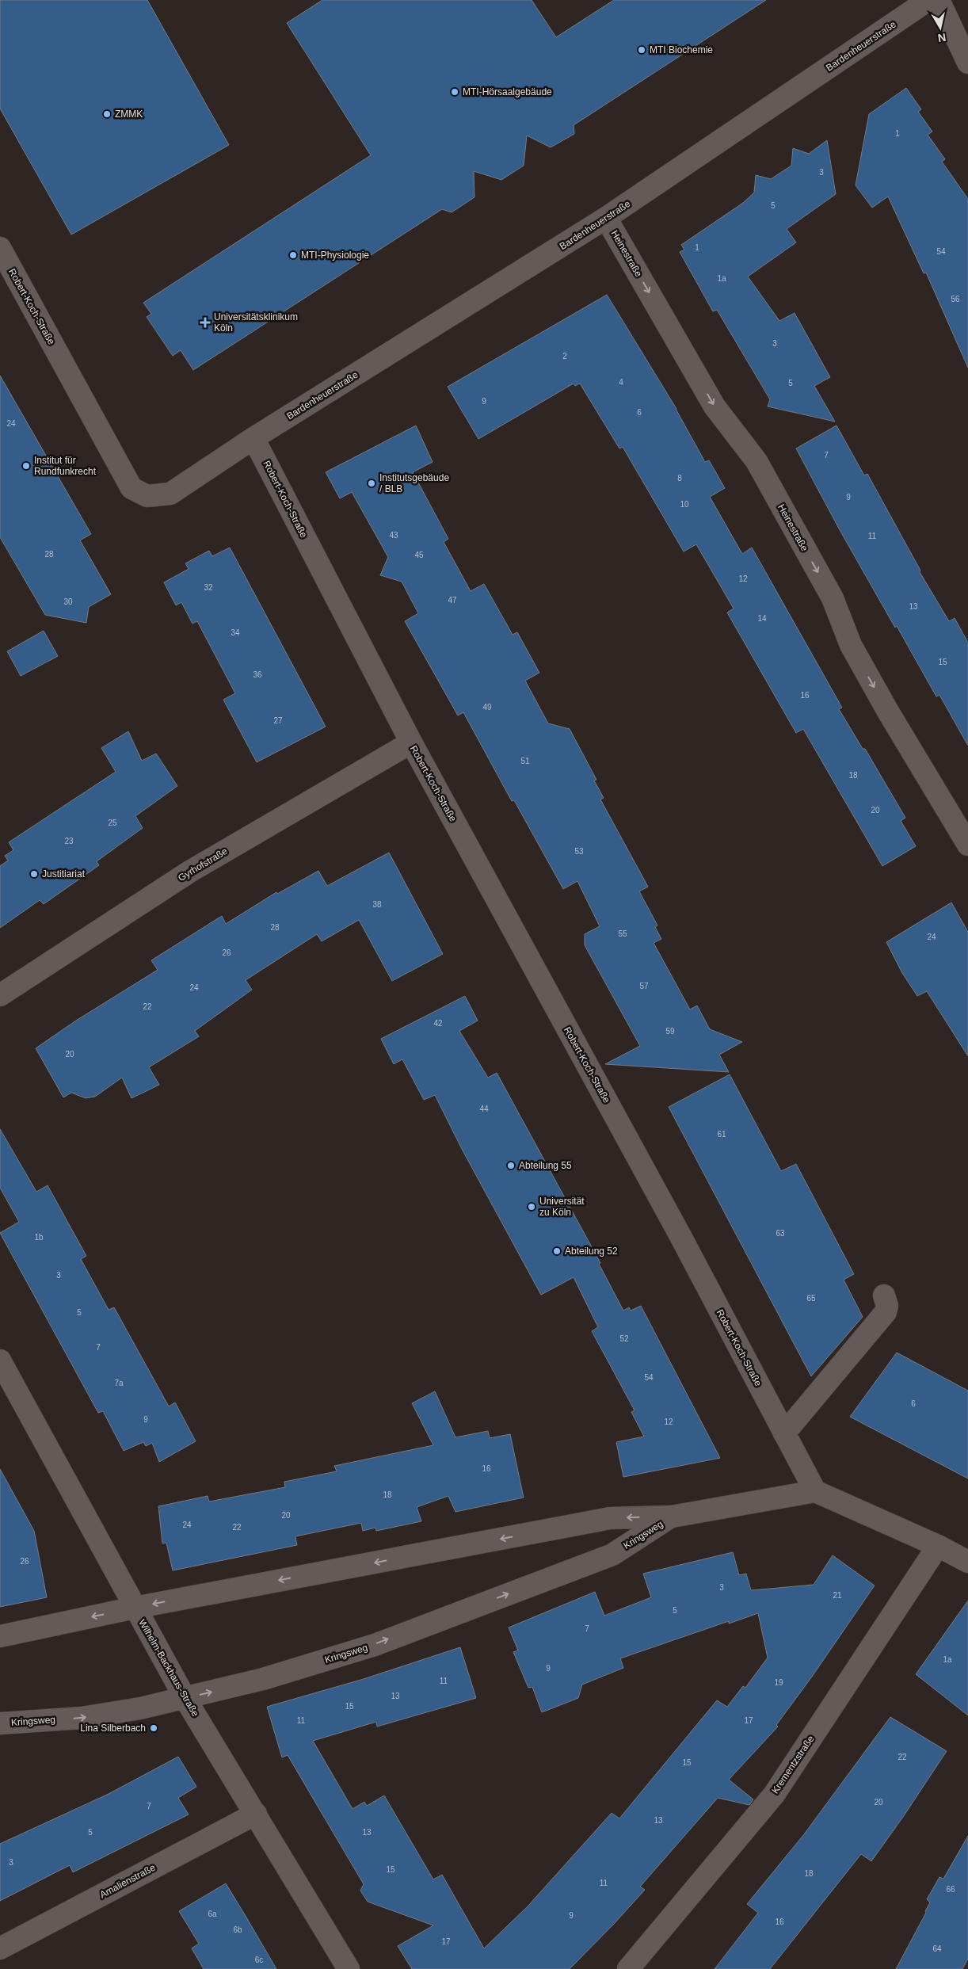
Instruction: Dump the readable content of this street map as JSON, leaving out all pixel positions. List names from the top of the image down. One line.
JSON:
{"streets":{"street":["Bardenheuerstraße","Heinestraße","Robert-Koch-Straße","Gyrhofstraße","Kringsweg","Wilhelm-Backhaus-Straße","Krementzstraße","Amalienstraße"]},"crossings":[["Bardenheuerstraße","Heinestraße"],["Bardenheuerstraße","Robert-Koch-Straße"],["Robert-Koch-Straße","Gyrhofstraße"],["Robert-Koch-Straße","Kringsweg"],["Kringsweg","Wilhelm-Backhaus-Straße"],["Wilhelm-Backhaus-Straße","Amalienstraße"]],"one_way":["Heinestraße"],"places":{"other":["MTI Biochemie","MTI-Hörsaalgebäude","ZMMK","MTI-Physiologie","Institut für Rundfunkrecht","Institutsgebäude / BLB","Justitiariat","Abteilung 55","Universität zu Köln","Abteilung 52","Lina Silberbach"],"health":["Universitätsklinikum Köln"]},"house_numbers":["1","3","5","1","54","1a","56","3","2","4","5","9","6","24","7","8","9","10","43","11","28","45","12","32","47","30","13","14","34","15","36","16","49","27","51","18","20","25","23","53","38","28","55","24","26","57","24","22","42","59","20","44","61","63","1b","3","65","5","52","7","54","7a","6","9","12","16","18","20","24","22","26","3","21","5","7","1a","9","11","19","13","15","11","17","22","15","20","7","13","5","13","3","15","18","11","66","6a","9","16","6b","17","64","6c"],"north":"bottom"}
